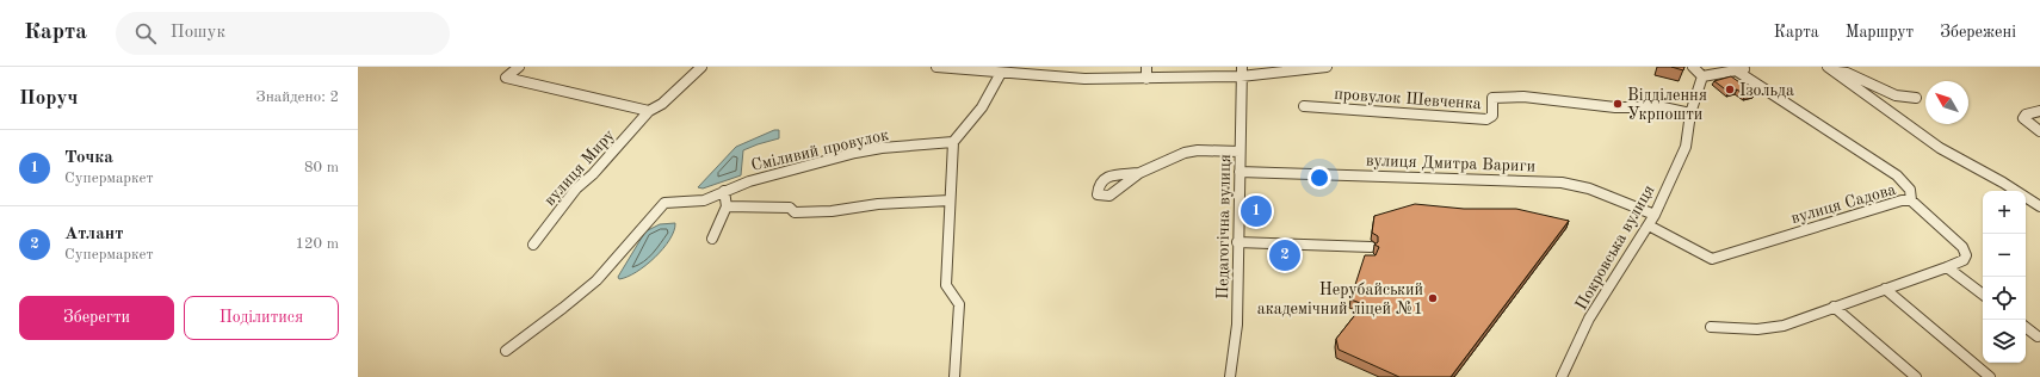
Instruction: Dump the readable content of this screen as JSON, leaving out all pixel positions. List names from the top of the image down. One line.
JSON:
{"streets":{"street":["провулок Шевченка","Сміливий провулок","вулиця Дмитра Вариги","вулиця Миру","вулиця Садова","Педагогічна вулиця","Покровська вулиця"]},"crossings":[["провулок Шевченка","Покровська вулиця"],["вулиця Дмитра Вариги","Педагогічна вулиця"],["вулиця Дмитра Вариги","Покровська вулиця"],["вулиця Садова","Покровська вулиця"]],"places":["Ізольда","Відділення Укрпошти","Нерубайський академічний ліцей №1"],"north":"top left","page":{"header":"Карта","search":"Пошук","nav":["Карта","Маршрут","Збережені"],"heading":["Поруч","Знайдено: 2"],"list":[{"mark":"1","name":"Точка","note":"Супермаркет","value":"80 m"},{"mark":"2","name":"Атлант","note":"Супермаркет","value":"120 m"}],"map_buttons":["+","−"],"pins":["1","2"],"buttons":["Зберегти","Поділитися"]}}
